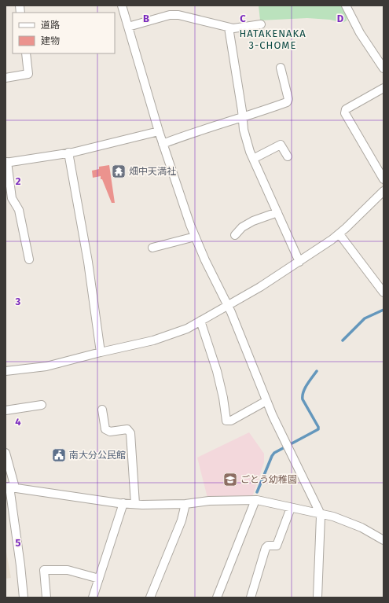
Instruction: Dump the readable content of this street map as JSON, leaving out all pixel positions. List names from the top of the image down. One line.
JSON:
{"districts":["HATAKENAKA 3-CHOME"],"places":{"temple":["畑中天満社"],"public building":["南大分公民館"],"school or university":["ごとう幼稚園"]},"legend":["道路","建物"],"grid":{"columns":["B","C","D"],"rows":["2","3","4","5"]}}
